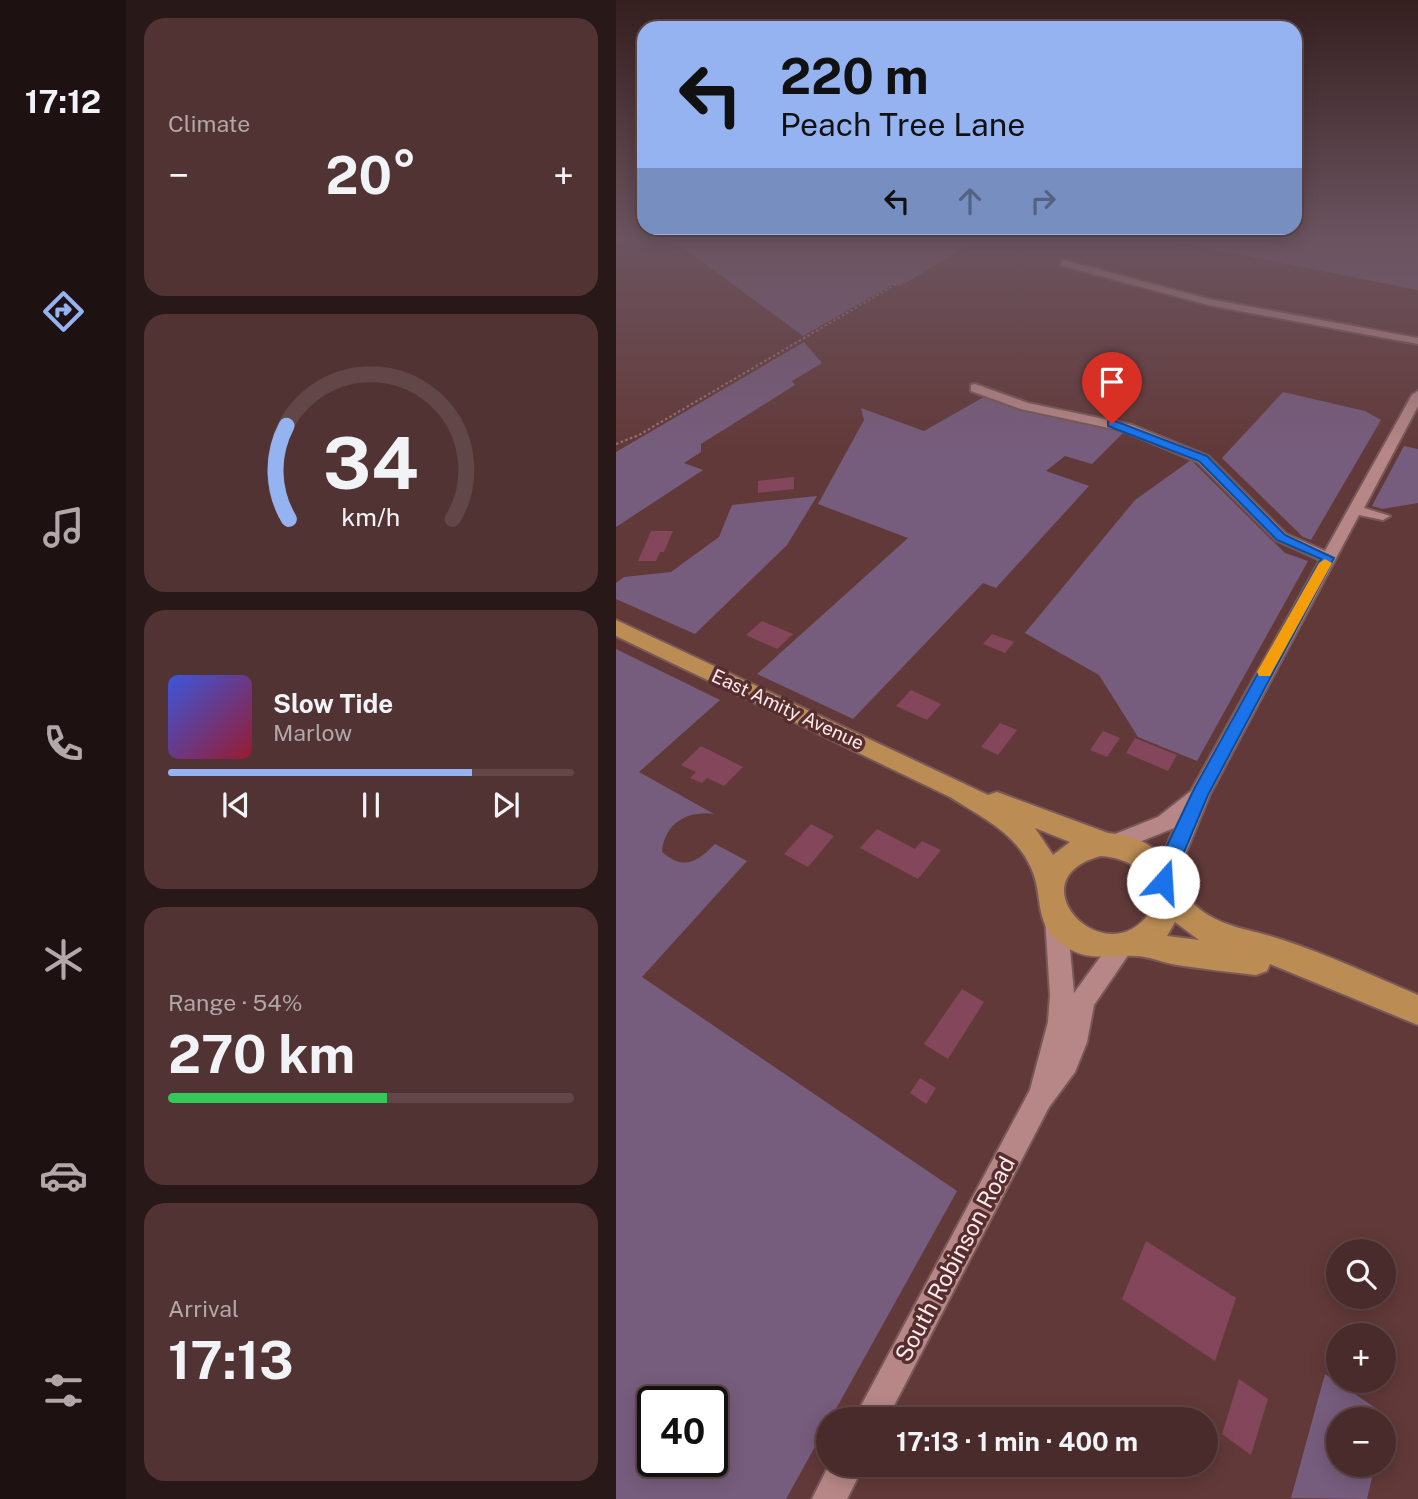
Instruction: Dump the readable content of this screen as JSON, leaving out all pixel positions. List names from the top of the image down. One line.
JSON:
{"streets":{"main road":["East Amity Avenue"],"street":["South Robinson Road"]},"crossings":[["East Amity Avenue","South Robinson Road"]],"page":{"tabs":"17:12","tile":["Climate",["Range · 54%","270 km"],["Arrival","17:13"]],"turn":["220 m","Peach Tree Lane"],"heat":["−","20°","+"],"song":["Slow Tide","Marlow"],"map_buttons":["+","−"],"limit":"40","trip":"17:13 · 1 min · 400 m","gauge":["34","km/h"]}}
